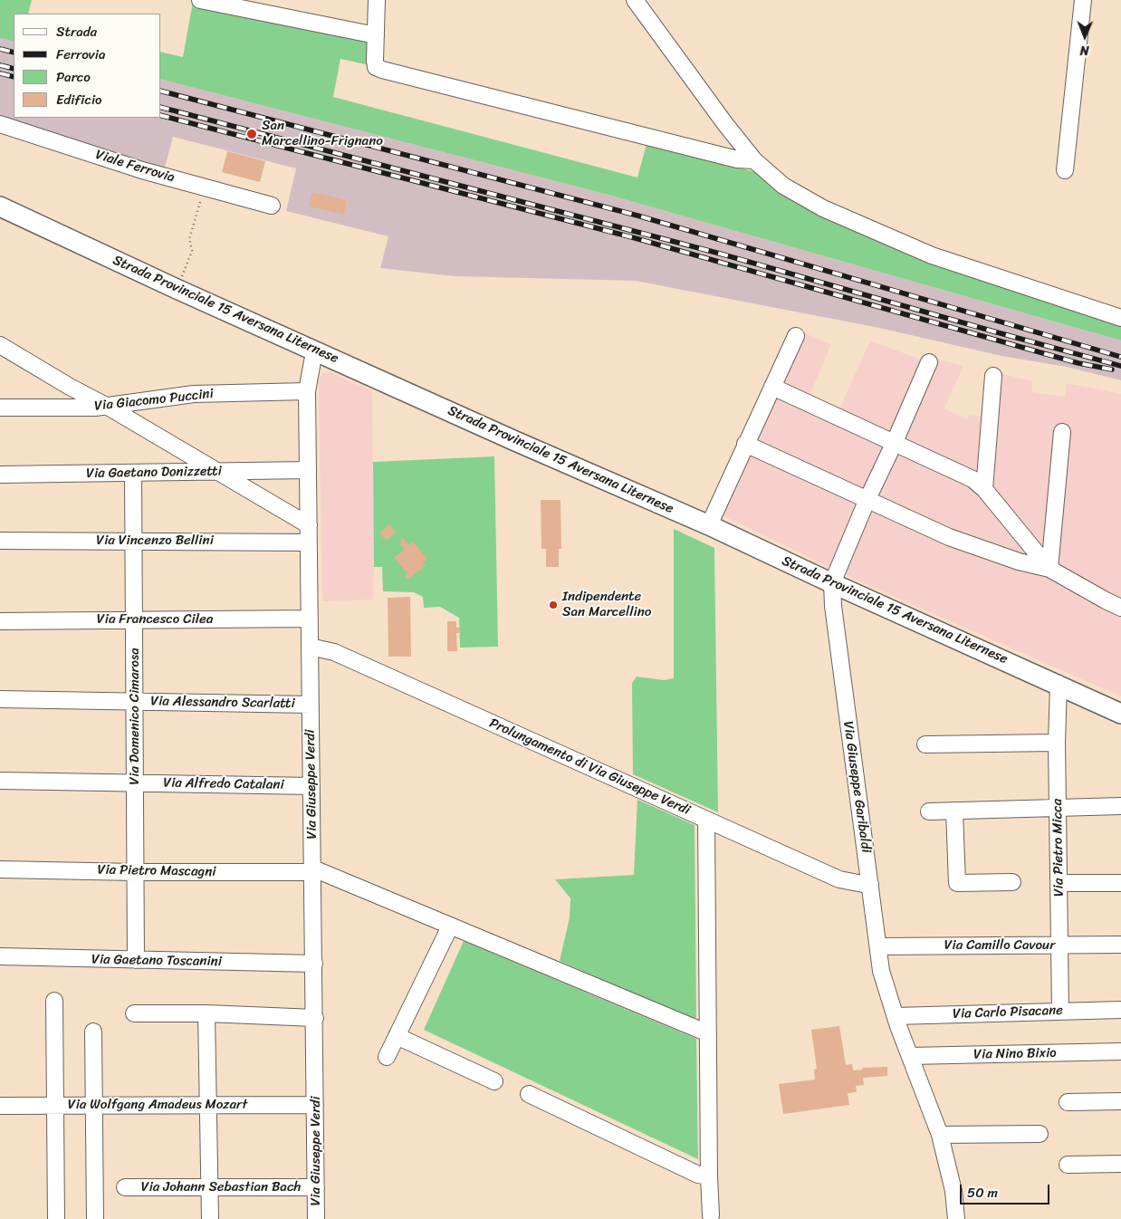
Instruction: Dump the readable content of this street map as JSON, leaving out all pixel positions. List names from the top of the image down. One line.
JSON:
{"streets":{"main road":["Strada Provinciale 15 Aversana Liternese"],"street":["Viale Ferrovia","Via Giacomo Puccini","Via Gaetano Donizzetti","Via Vincenzo Bellini","Via Francesco Cilea","Via Alessandro Scarlatti","Via Domenico Cimarosa","Prolungamento di Via Giuseppe Verdi","Via Alfredo Catalani","Via Giuseppe Verdi","Via Giuseppe Garibaldi","Via Pietro Micca","Via Pietro Mascagni","Via Camillo Cavour","Via Gaetano Toscanini","Via Carlo Pisacane","Via Nino Bixio","Via Wolfgang Amadeus Mozart","Via Johann Sebastian Bach"]},"crossings":[["Strada Provinciale 15 Aversana Liternese","Via Giuseppe Verdi"],["Strada Provinciale 15 Aversana Liternese","Via Giuseppe Garibaldi"],["Strada Provinciale 15 Aversana Liternese","Via Pietro Micca"],["Via Giacomo Puccini","Via Giuseppe Verdi"],["Via Gaetano Donizzetti","Via Domenico Cimarosa"],["Via Gaetano Donizzetti","Via Giuseppe Verdi"],["Via Vincenzo Bellini","Via Domenico Cimarosa"],["Via Vincenzo Bellini","Via Giuseppe Verdi"],["Via Francesco Cilea","Via Domenico Cimarosa"],["Via Francesco Cilea","Via Giuseppe Verdi"],["Via Alessandro Scarlatti","Via Domenico Cimarosa"],["Via Alessandro Scarlatti","Via Giuseppe Verdi"],["Via Domenico Cimarosa","Via Alfredo Catalani"],["Via Domenico Cimarosa","Via Pietro Mascagni"],["Via Domenico Cimarosa","Via Gaetano Toscanini"],["Prolungamento di Via Giuseppe Verdi","Via Giuseppe Verdi"],["Prolungamento di Via Giuseppe Verdi","Via Giuseppe Garibaldi"],["Via Alfredo Catalani","Via Giuseppe Verdi"],["Via Giuseppe Verdi","Via Pietro Mascagni"],["Via Giuseppe Verdi","Via Gaetano Toscanini"],["Via Giuseppe Verdi","Via Wolfgang Amadeus Mozart"],["Via Giuseppe Verdi","Via Johann Sebastian Bach"],["Via Giuseppe Garibaldi","Via Camillo Cavour"],["Via Giuseppe Garibaldi","Via Carlo Pisacane"],["Via Giuseppe Garibaldi","Via Nino Bixio"],["Via Pietro Micca","Via Camillo Cavour"],["Via Pietro Micca","Via Carlo Pisacane"]],"places":["San Marcellino-Frignano","Indipendente San Marcellino"],"legend":["Strada","Ferrovia","Parco","Edificio"],"scale_bar":"50 m","north":"bottom"}
